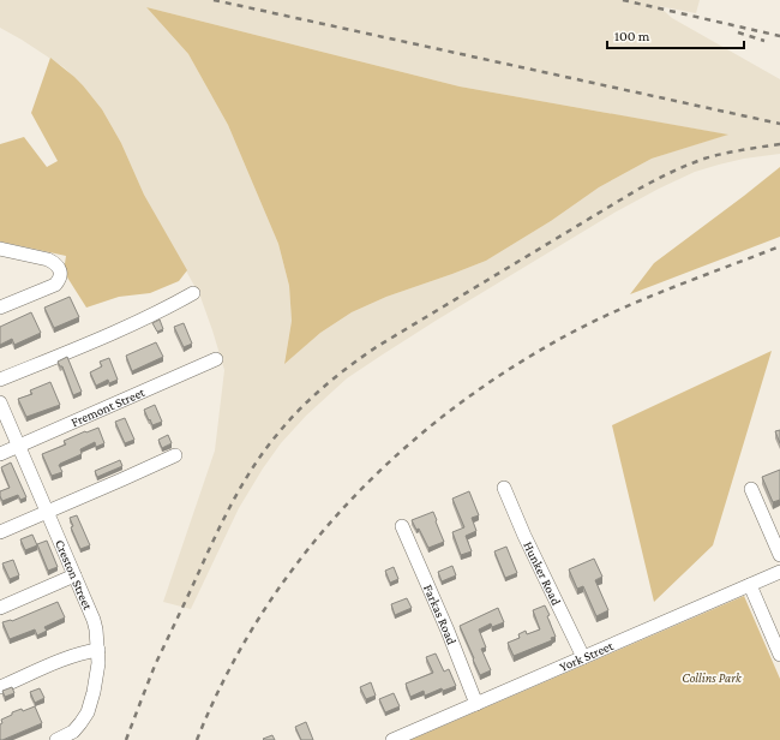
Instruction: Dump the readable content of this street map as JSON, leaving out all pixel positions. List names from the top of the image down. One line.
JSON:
{"streets":{"street":["Fremont Street","Hunker Road","Creston Street","Farkas Road","York Street"]},"crossings":[["Fremont Street","Creston Street"],["Hunker Road","York Street"],["Farkas Road","York Street"]],"parks":["Collins Park"],"scale_bar":"100 m"}
